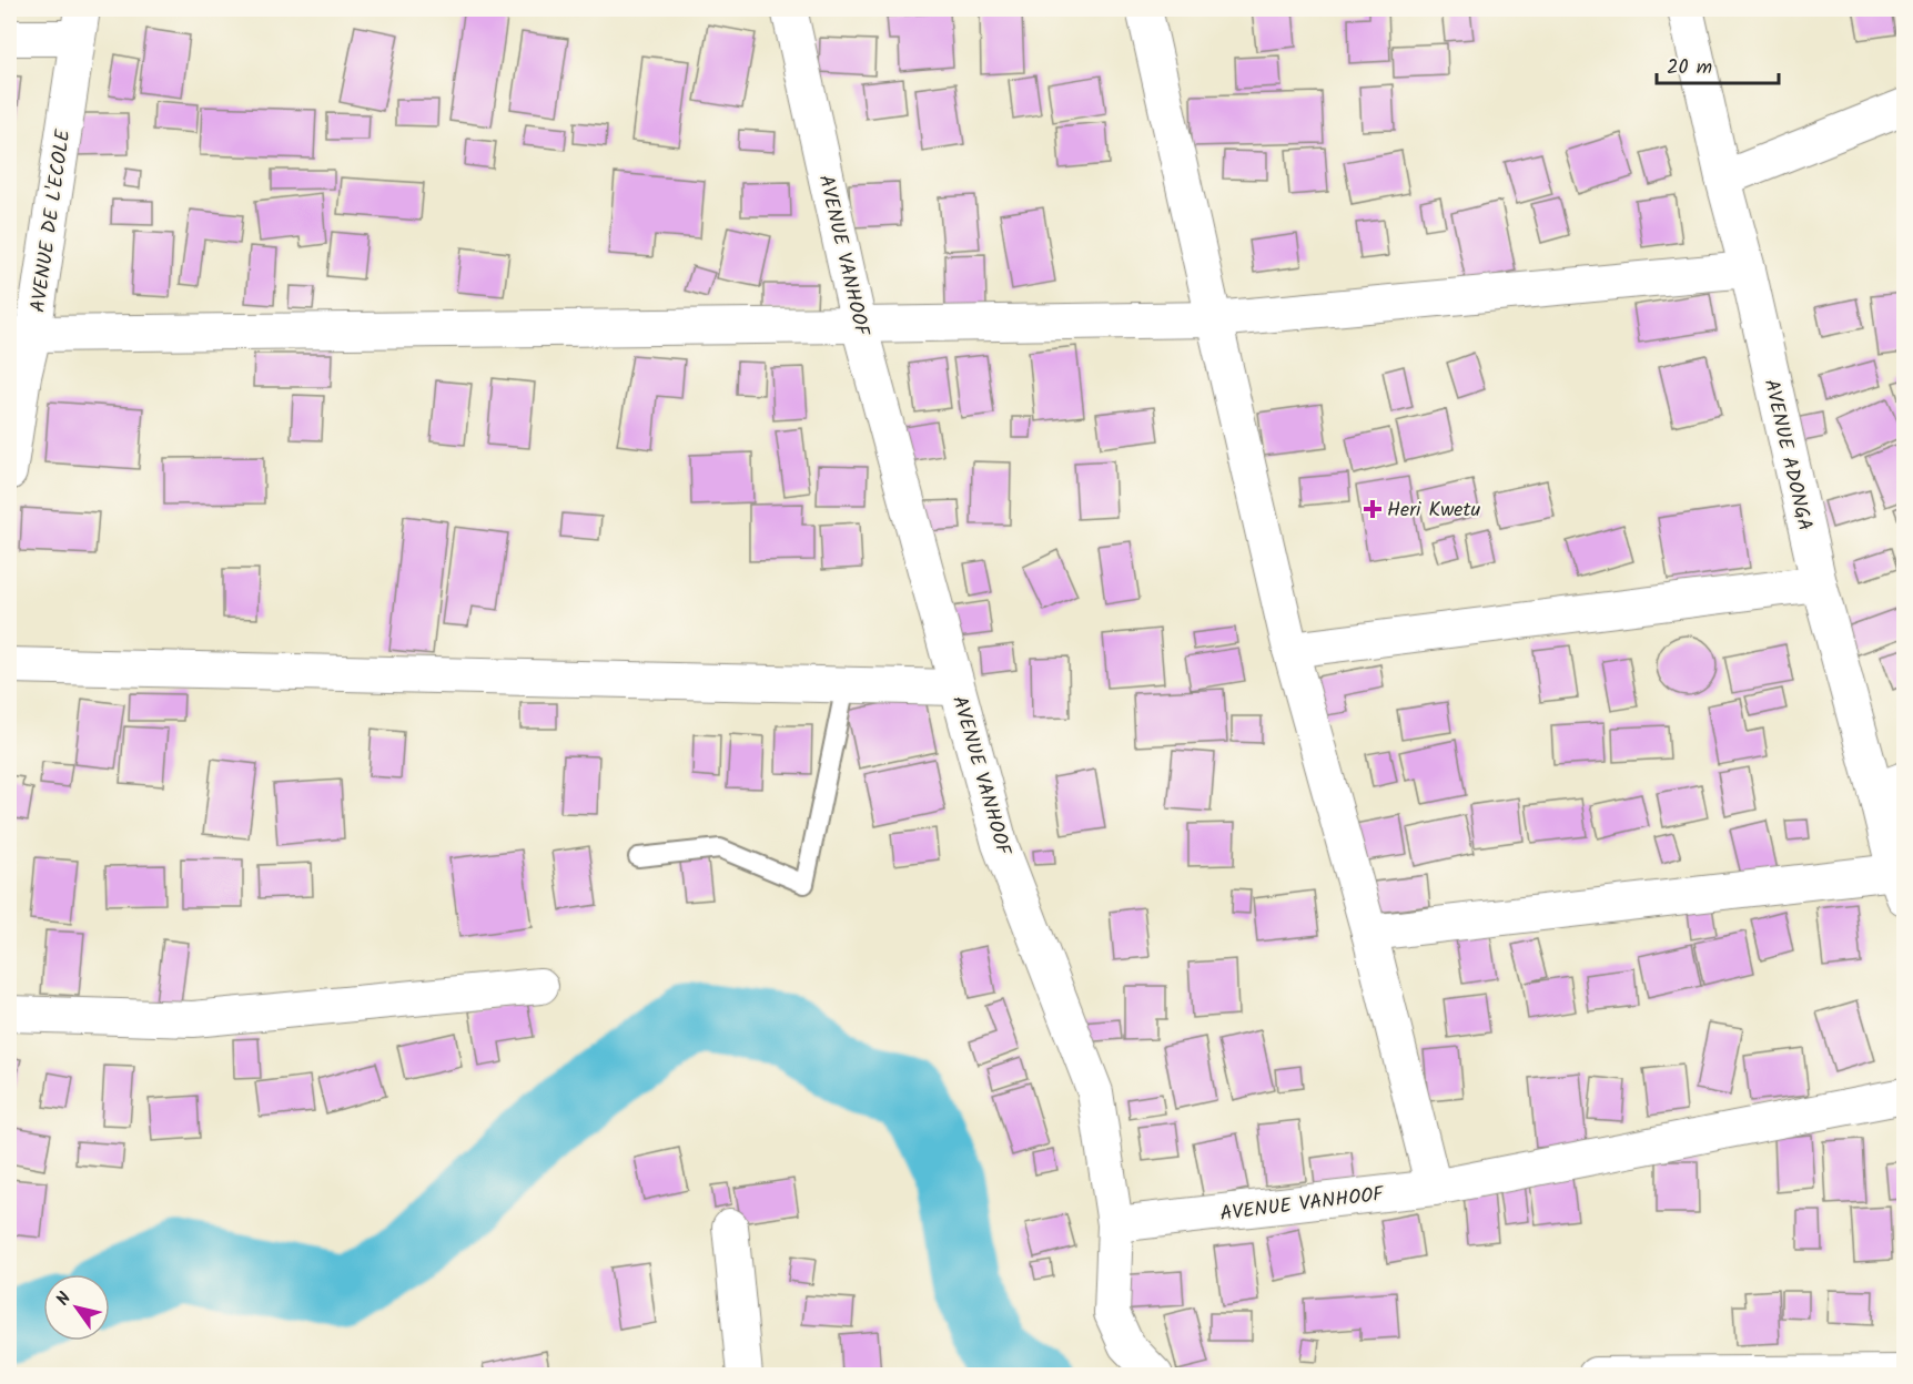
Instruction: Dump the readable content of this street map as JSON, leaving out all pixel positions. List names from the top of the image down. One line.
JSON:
{"streets":{"street":["AVENUE DE L'ECOLE","AVENUE VANHOOF","AVENUE ADONGA"]},"places":{"health":["Heri Kwetu"]},"scale_bar":"20 m","north":"top left"}
